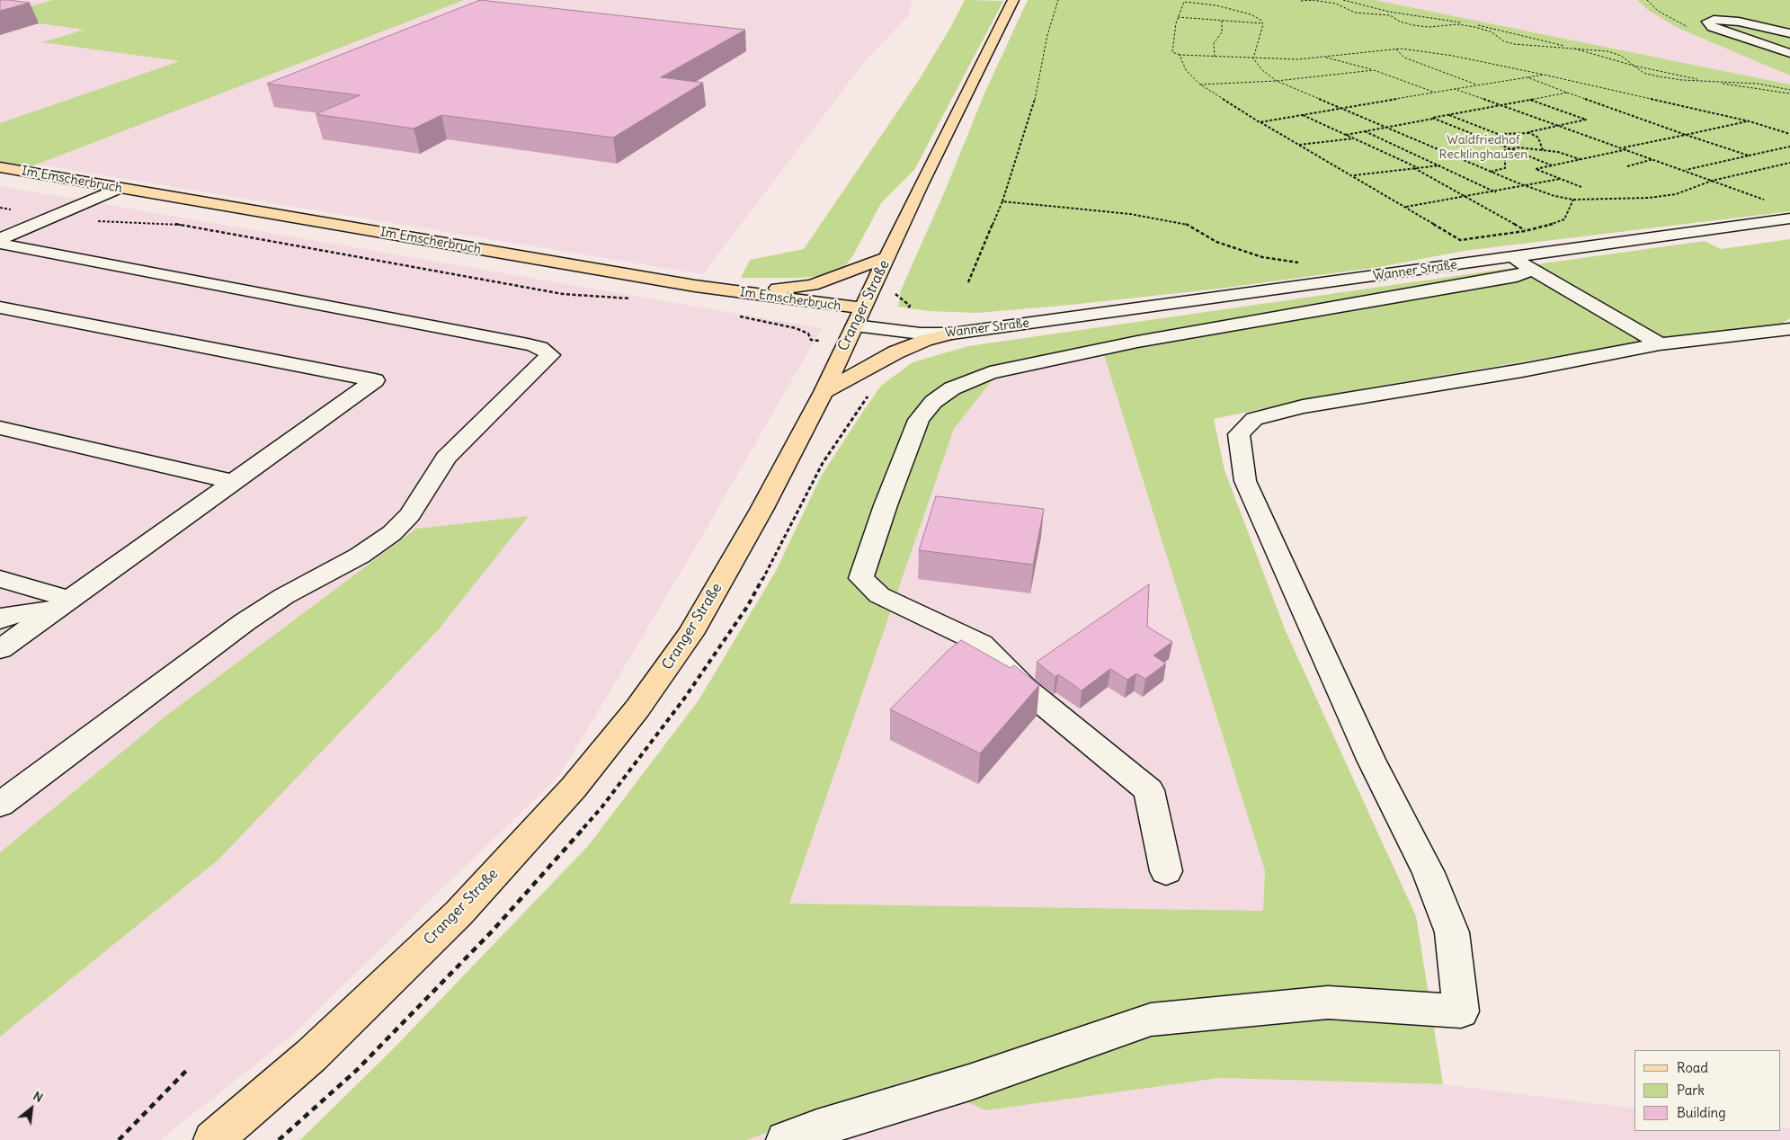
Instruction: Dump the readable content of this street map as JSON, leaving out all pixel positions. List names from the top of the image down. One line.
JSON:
{"streets":{"main road":["Im Emscherbruch","Cranger Straße"],"street":["Wanner Straße"]},"crossings":[["Im Emscherbruch","Wanner Straße"],["Im Emscherbruch","Cranger Straße"],["Wanner Straße","Cranger Straße"]],"parks":["Waldfriedhof Recklinghausen"],"legend":["Road","Park","Building"],"north":"top right"}
